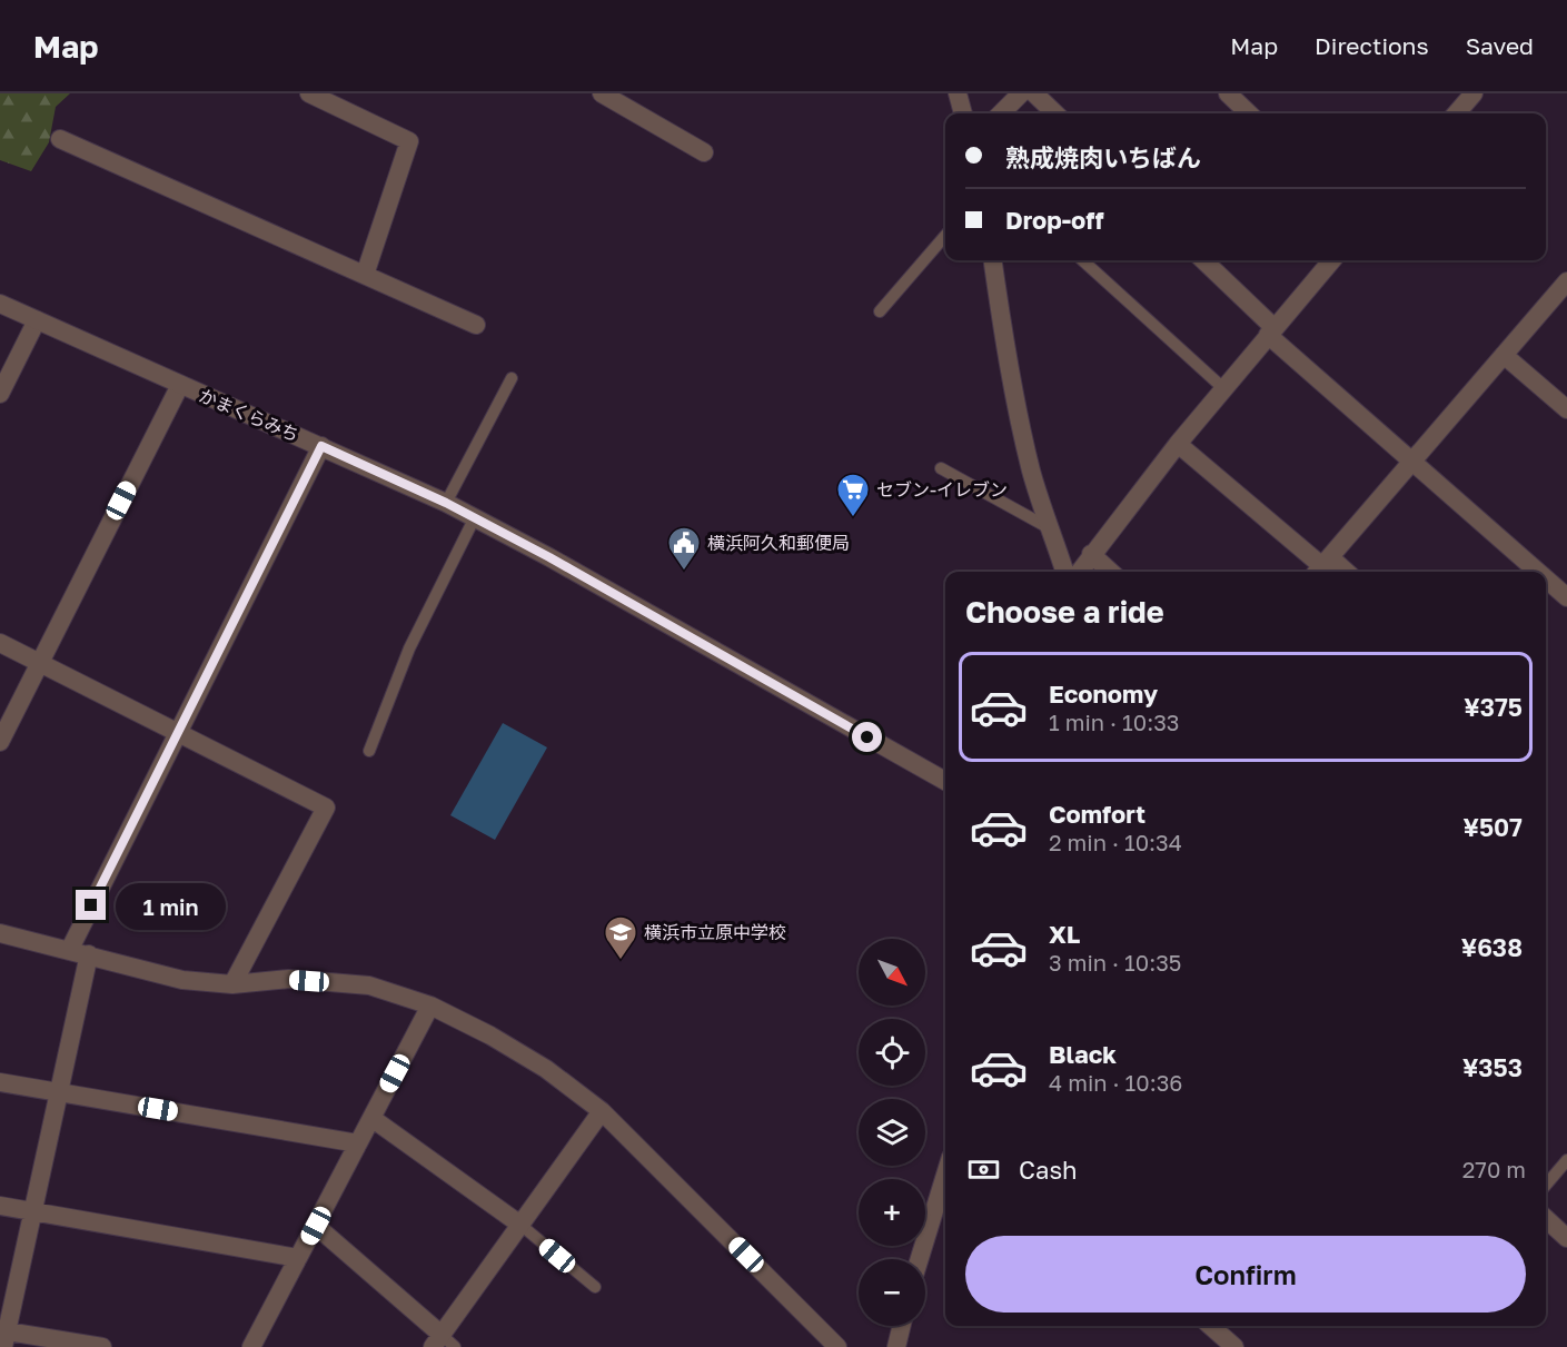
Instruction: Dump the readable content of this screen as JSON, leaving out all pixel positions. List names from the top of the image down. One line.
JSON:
{"streets":{"street":["かまくらみち"]},"places":{"supermarket":["セブン-イレブン"],"public building":["横浜阿久和郵便局"],"school or university":["横浜市立原中学校"]},"north":"bottom right","page":{"header":"Map","nav":["Map","Directions","Saved"],"banner":["熟成焼肉いちばん","Drop-off"],"heading":"Choose a ride","list":[{"name":"Economy","note":"1 min · 10:33","value":"¥375"},{"name":"Comfort","note":"2 min · 10:34","value":"¥507"},{"name":"XL","note":"3 min · 10:35","value":"¥638"},{"name":"Black","note":"4 min · 10:36","value":"¥353"}],"bubble":"1 min","map_buttons":["+","−"],"pay":["Cash","270 m"],"buttons":"Confirm"}}
